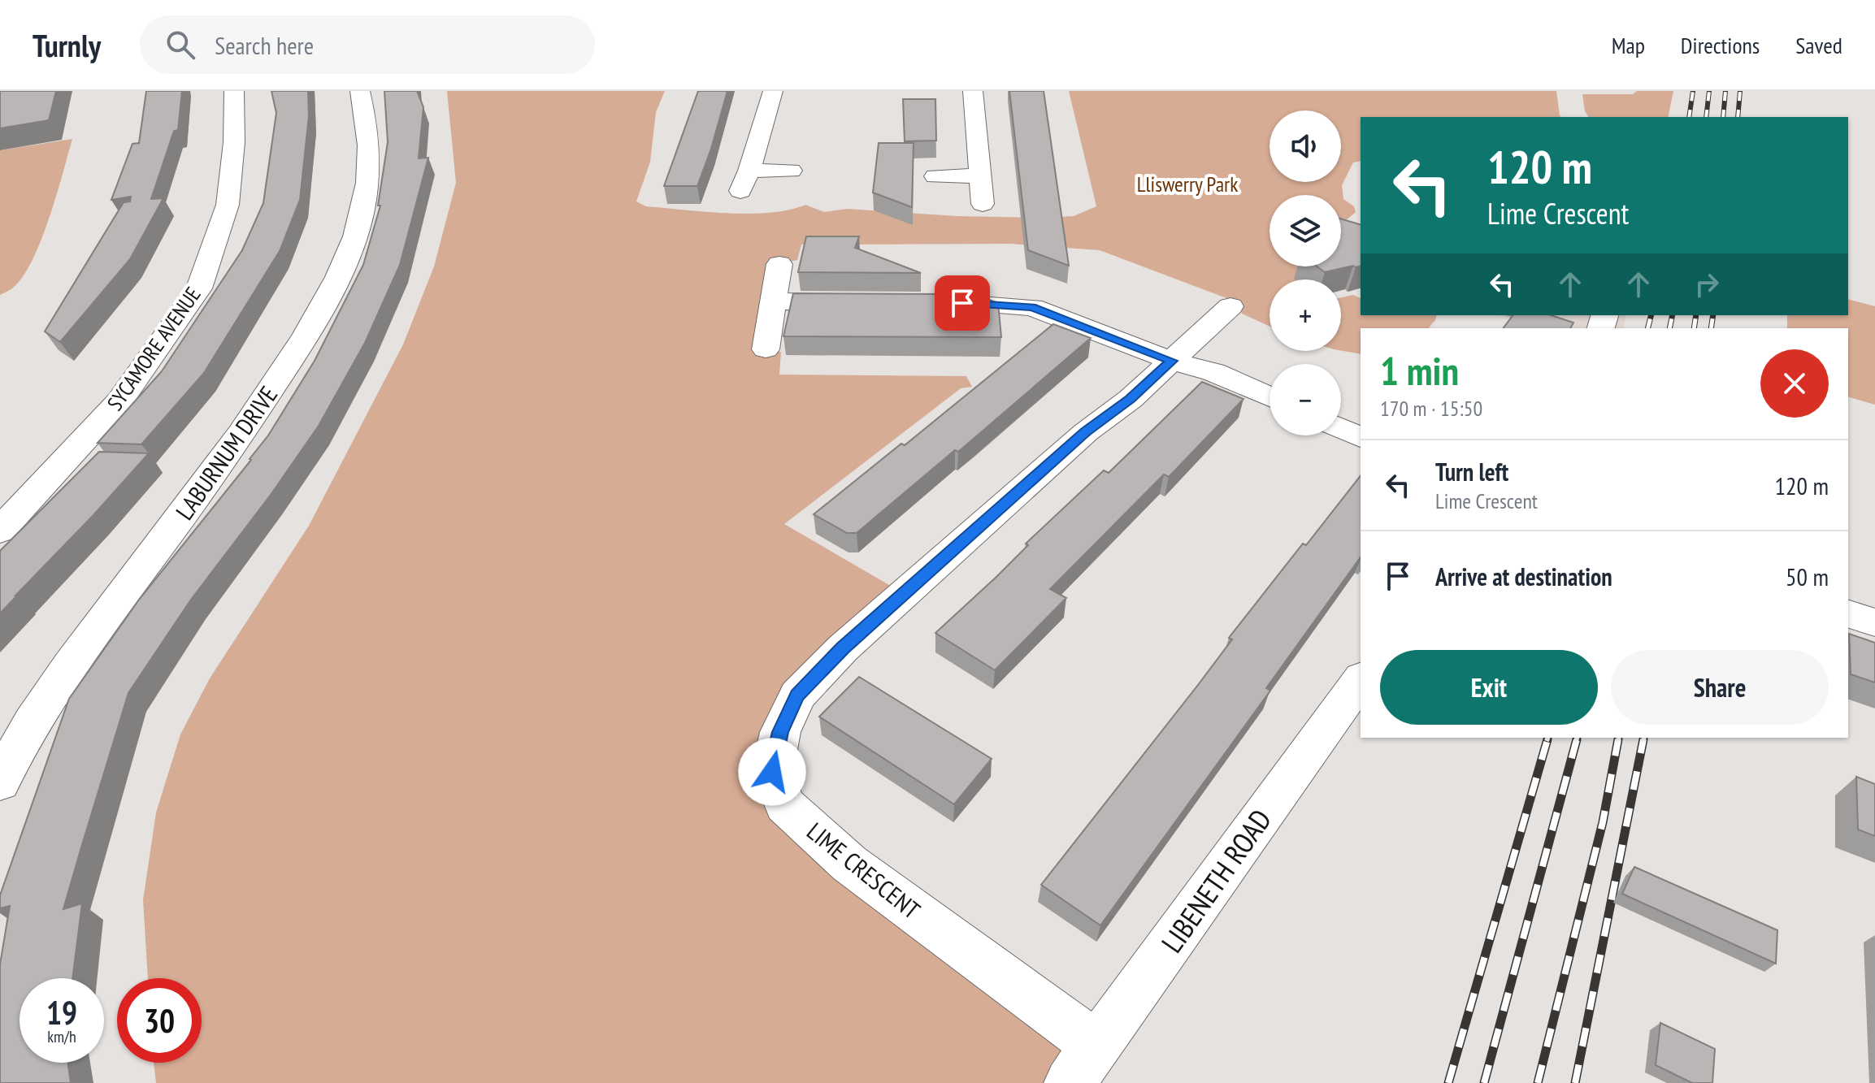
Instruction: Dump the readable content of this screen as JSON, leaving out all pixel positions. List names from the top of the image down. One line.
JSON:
{"streets":{"street":["SYCAMORE AVENUE","LABURNUM DRIVE","LIME CRESCENT","LIBENETH ROAD"]},"crossings":[["LIME CRESCENT","LIBENETH ROAD"]],"parks":["Lliswerry Park"],"page":{"header":"Turnly","search":"Search here","nav":["Map","Directions","Saved"],"map_buttons":["+","−"],"turn":["120 m","Lime Crescent"],"heading":["1 min","170 m · 15:50"],"list":[{"name":"Turn left","note":"Lime Crescent","value":"120 m"},{"name":"Arrive at destination","value":"50 m"}],"buttons":["Exit","Share"],"speed":"19 km/h","limit":"30"}}
